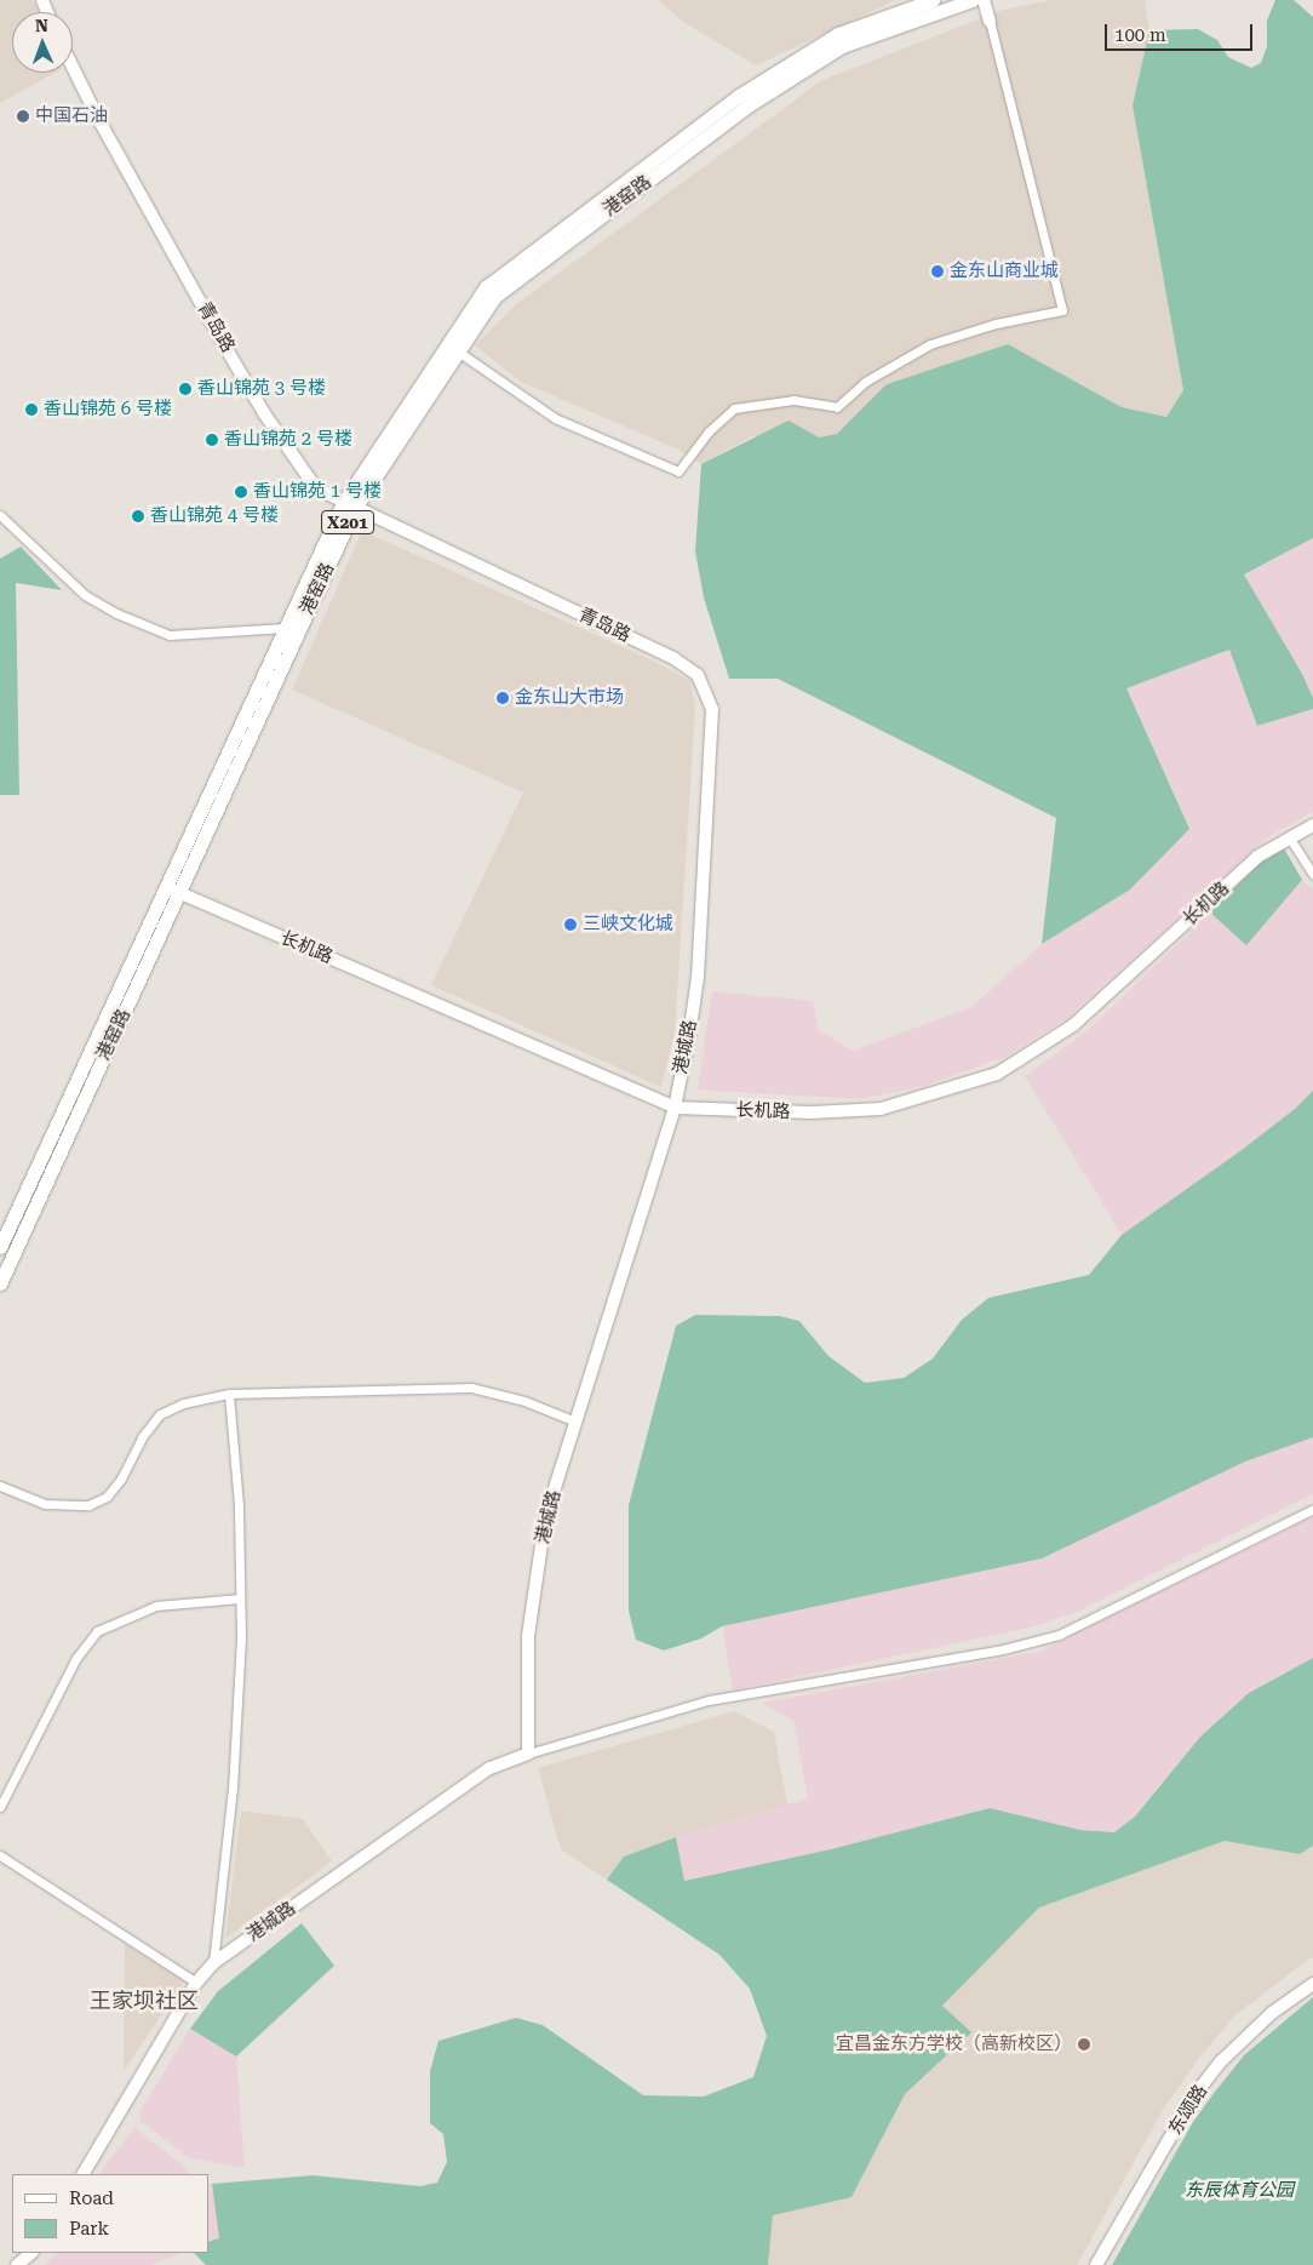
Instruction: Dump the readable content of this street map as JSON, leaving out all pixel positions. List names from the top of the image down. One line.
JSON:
{"streets":{"main road":["港窑路","X201"],"street":["青岛路","长机路","港城路","东颂路"]},"crossings":[["港窑路","青岛路"],["港窑路","长机路"],["青岛路","港城路"],["长机路","港城路"]],"districts":["王家坝社区"],"parks":["东辰体育公园"],"places":["中国石油","金东山商业城","香山锦苑 3 号楼","香山锦苑 6 号楼","香山锦苑 2 号楼","香山锦苑 1 号楼","香山锦苑 4 号楼","金东山大市场","三峡文化城","宜昌金东方学校（高新校区）"],"legend":["Road","Park"],"scale_bar":"100 m","north":"top"}
